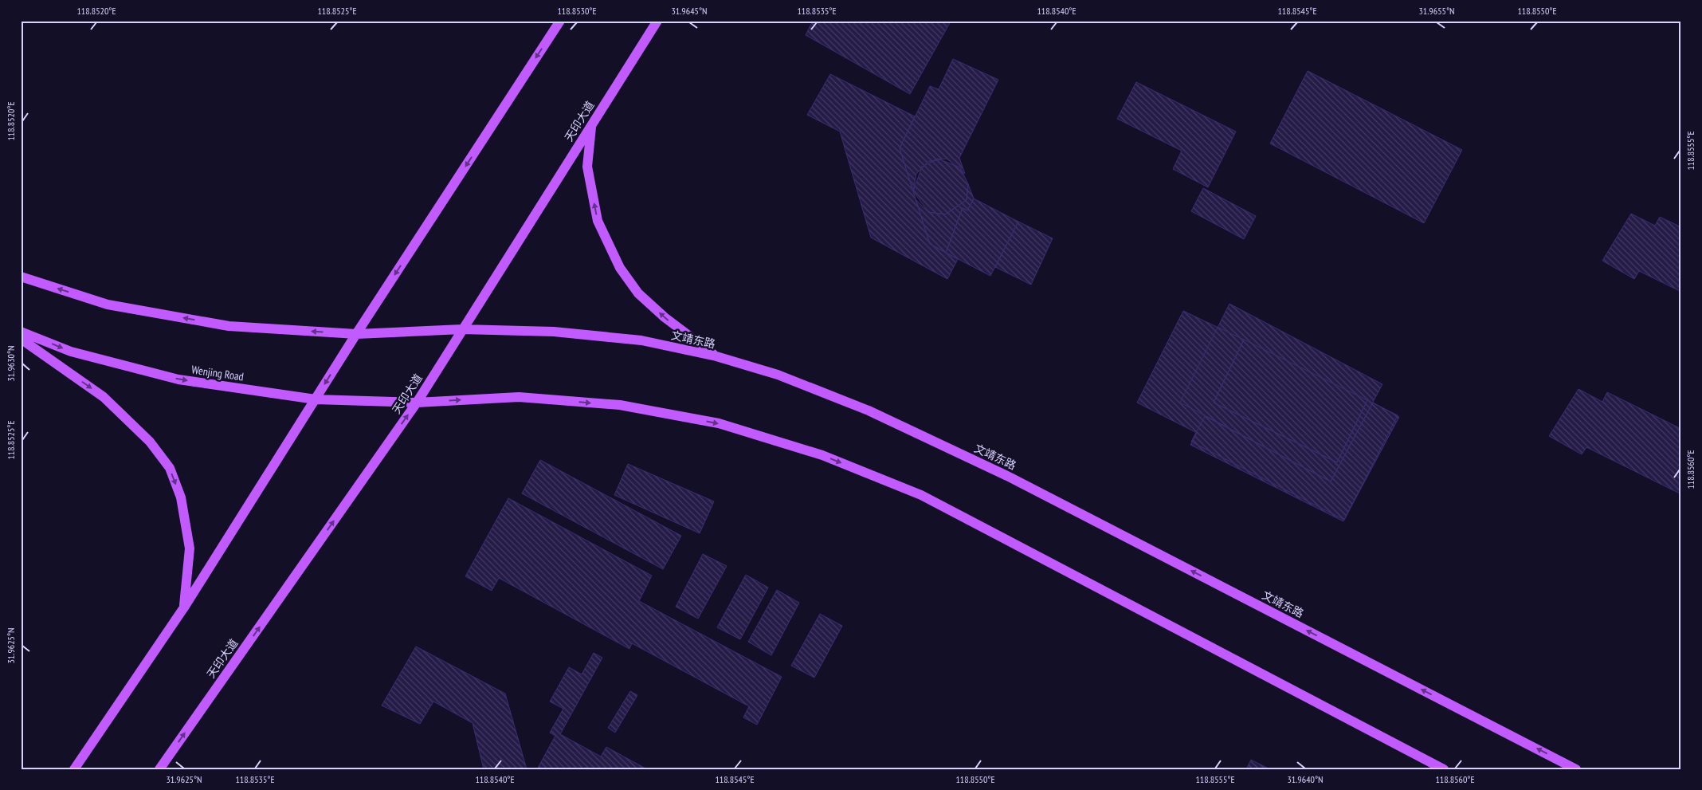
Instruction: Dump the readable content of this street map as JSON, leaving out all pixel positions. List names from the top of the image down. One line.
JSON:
{"streets":{"main road":["天印大道","文靖东路","Wenjing Road"]},"crossings":[["天印大道","文靖东路"],["天印大道","Wenjing Road"]],"coordinates":["118.8520°E","118.8525°E","118.8530°E","31.9645°N","118.8535°E","118.8540°E","118.8545°E","31.9655°N","118.8550°E","118.8555°E","31.9630°N","118.8560°E","31.9625°N","31.9640°N"]}
